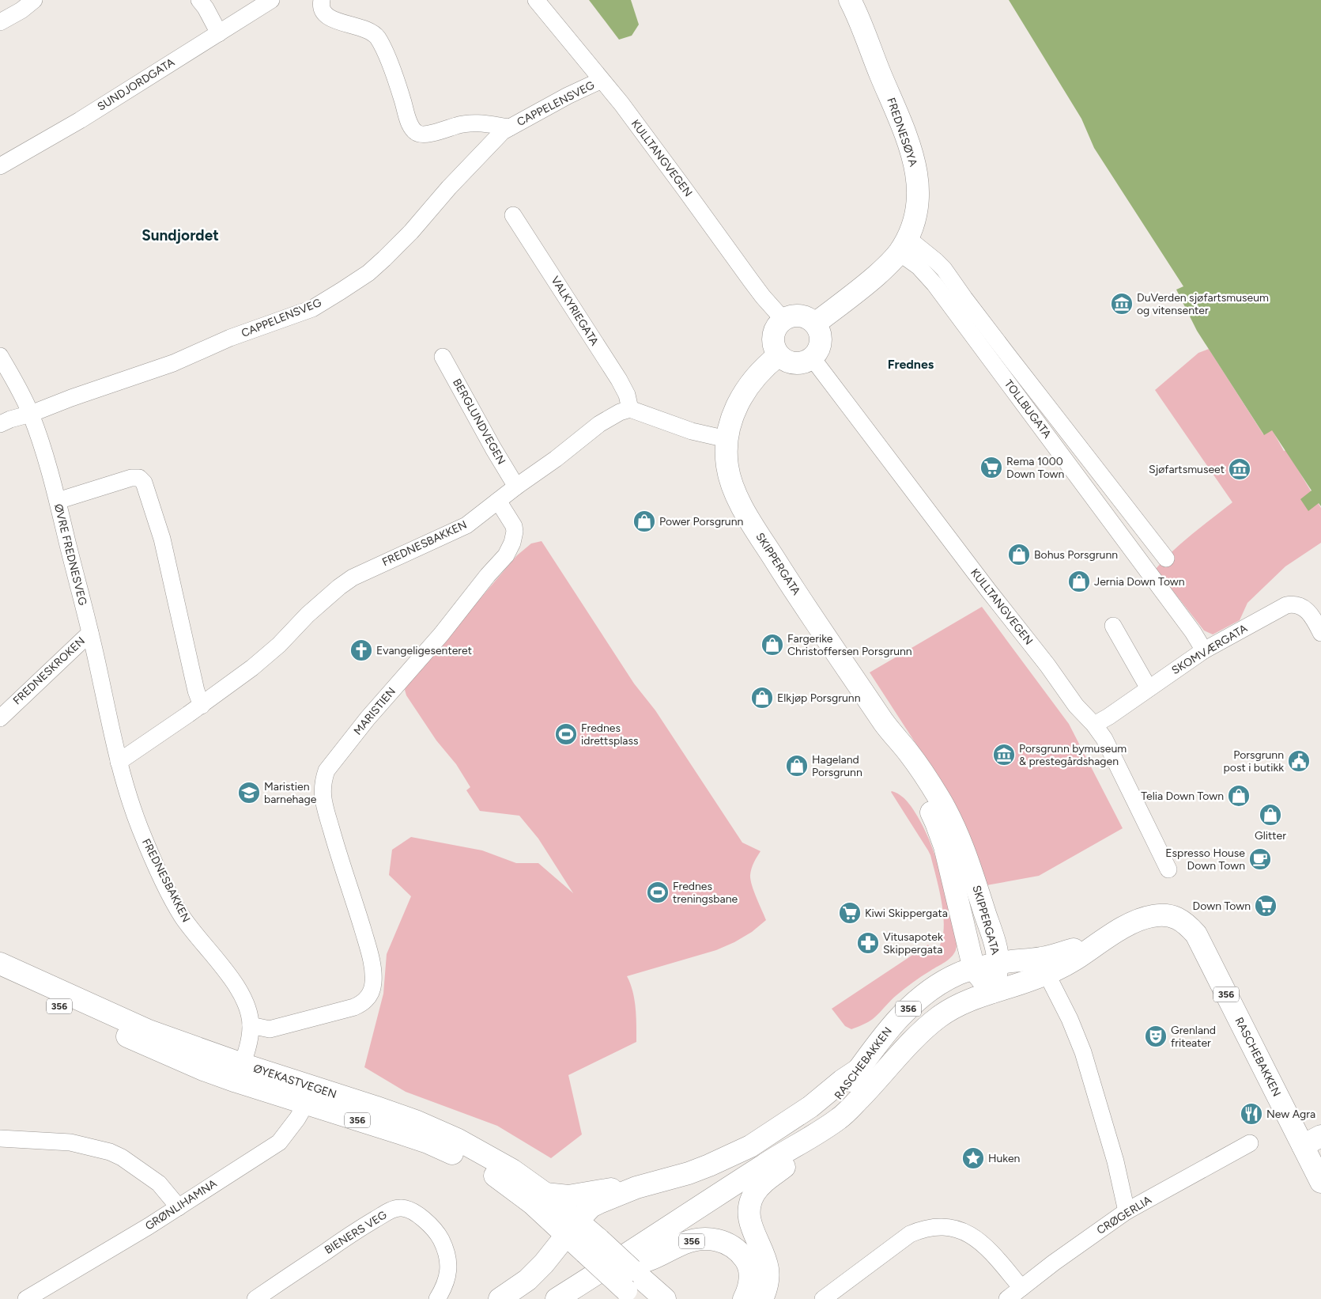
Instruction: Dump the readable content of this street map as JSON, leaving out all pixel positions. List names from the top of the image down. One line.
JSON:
{"streets":{"main road":["FREDNESØYA","SKIPPERGATA","356","RASCHEBAKKEN","ØYEKASTVEGEN"],"street":["SUNDJORDGATA","CAPPELENSVEG","KULLTANGVEGEN","VALKYRIEGATA","TOLLBUGATA","BERGLUNDVEGEN","FREDNESBAKKEN","ØVRE FREDNESVEG","SKOMVÆRGATA","FREDNESKROKEN","MARISTIEN","GRØNLIHAMNA","CRØGERLIA","BIENERS VEG"]},"crossings":[["CAPPELENSVEG","KULLTANGVEGEN"],["CAPPELENSVEG","ØVRE FREDNESVEG"],["FREDNESØYA","KULLTANGVEGEN"],["FREDNESØYA","TOLLBUGATA"],["FREDNESØYA","SKIPPERGATA"],["KULLTANGVEGEN","SKIPPERGATA"],["KULLTANGVEGEN","SKOMVÆRGATA"],["VALKYRIEGATA","FREDNESBAKKEN"],["TOLLBUGATA","SKOMVÆRGATA"],["BERGLUNDVEGEN","FREDNESBAKKEN"],["FREDNESBAKKEN","ØVRE FREDNESVEG"],["FREDNESBAKKEN","MARISTIEN"],["FREDNESBAKKEN","ØYEKASTVEGEN"],["ØVRE FREDNESVEG","FREDNESKROKEN"],["SKIPPERGATA","RASCHEBAKKEN"],["356","RASCHEBAKKEN"],["356","ØYEKASTVEGEN"],["ØYEKASTVEGEN","GRØNLIHAMNA"]],"districts":["Sundjordet","Frednes"],"places":{"museum":["DuVerden sjøfartsmuseum og vitensenter","Sjøfartsmuseet","Porsgrunn bymuseum & prestegårdshagen"],"supermarket":["Rema 1000 Down Town","Down Town","Kiwi Skippergata"],"shop":["Power Porsgrunn","Bohus Porsgrunn","Jernia Down Town","Fargerike Christoffersen Porsgrunn","Elkjøp Porsgrunn","Hageland Porsgrunn","Telia Down Town","Glitter"],"church":["Evangeligesenteret"],"sports":["Frednes idrettsplass","Frednes treningsbane"],"public building":["Porsgrunn post i butikk"],"school or university":["Maristien barnehage"],"cafe":["Espresso House Down Town"],"pharmacy":["Vitusapotek Skippergata"],"theatre":["Grenland friteater"],"restaurant":["New Agra"],"place":["Huken"]}}
